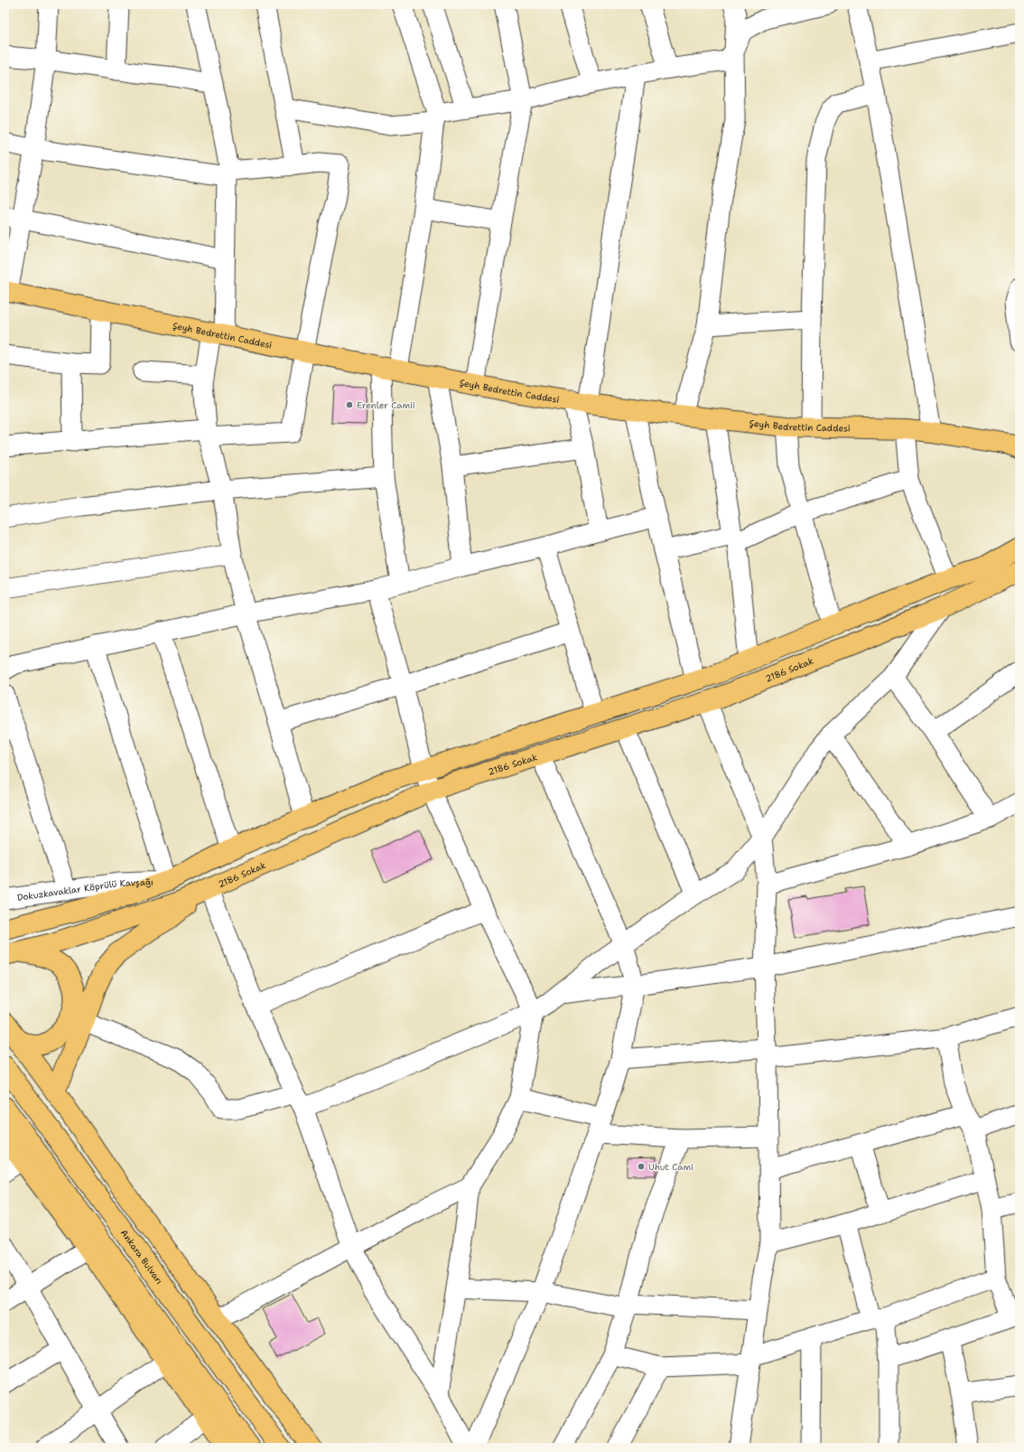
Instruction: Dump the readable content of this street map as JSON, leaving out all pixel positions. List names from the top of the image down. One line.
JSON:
{"streets":{"main road":["Şeyh Bedrettin Caddesi","2186 Sokak","Ankara Bulvarı"],"street":["Dokuzkavaklar Köprülü Kavşağı"]},"places":["Erenler Camii","Uhut Cami"]}
